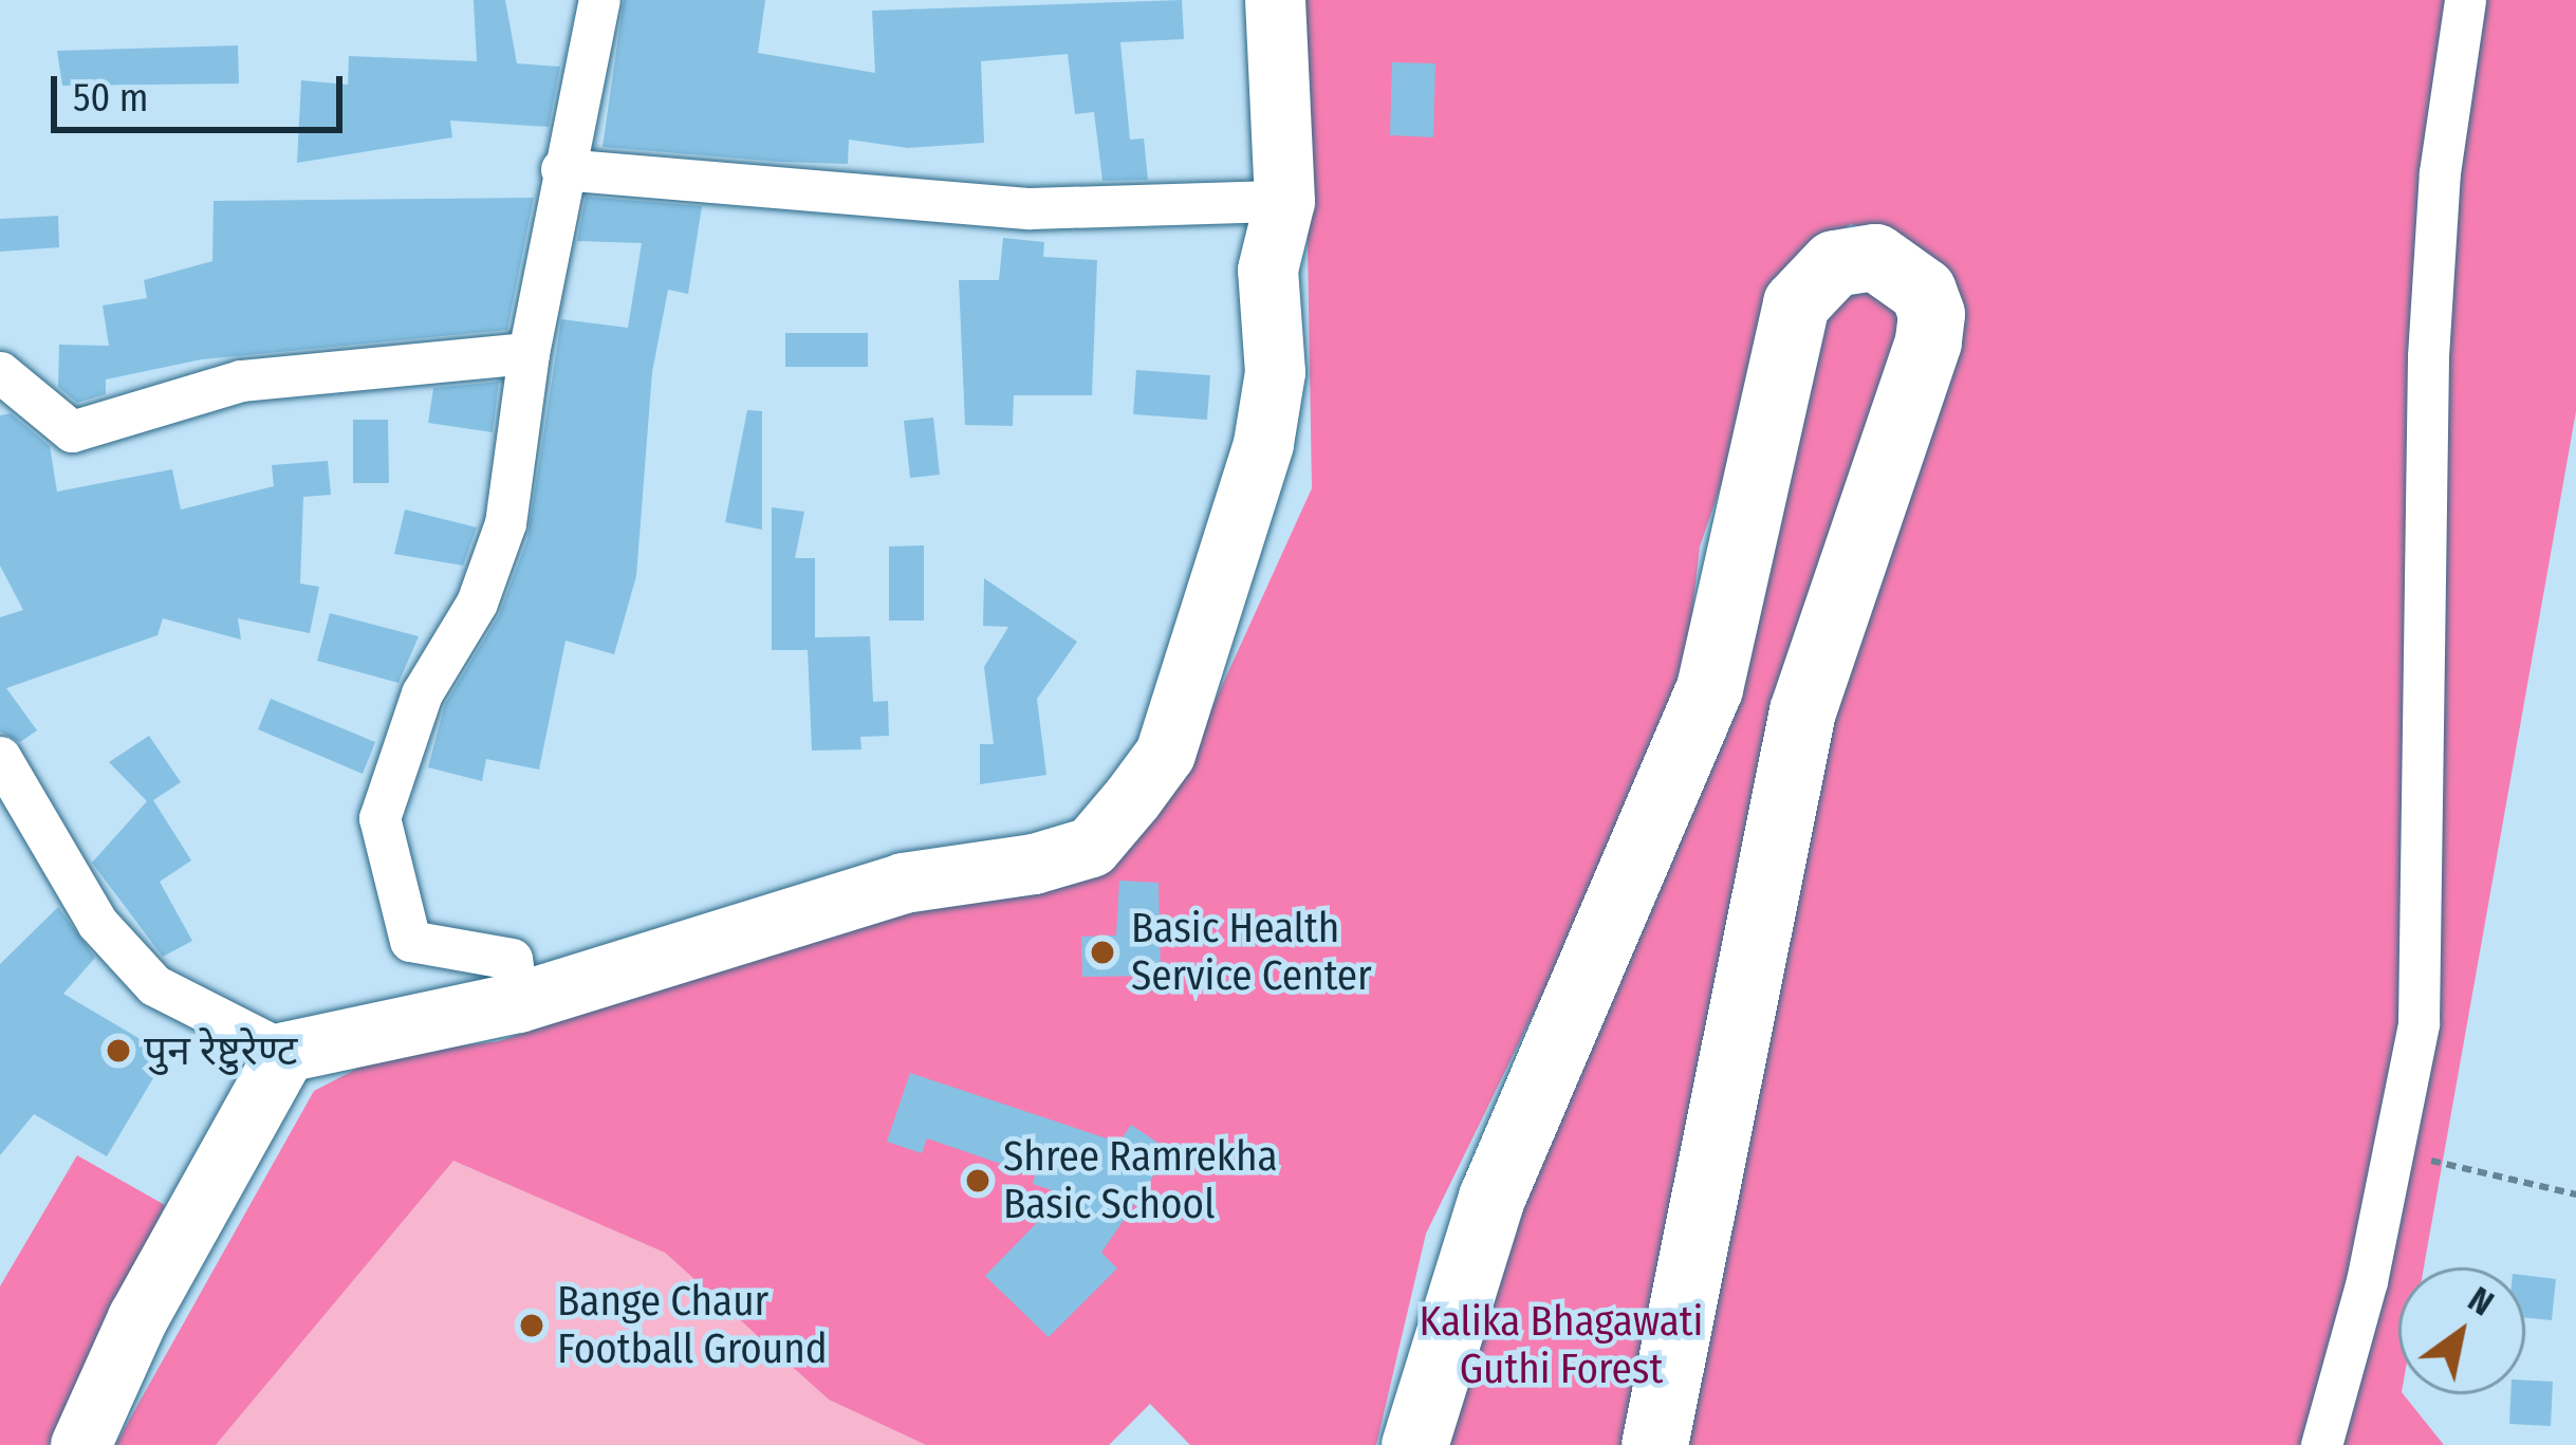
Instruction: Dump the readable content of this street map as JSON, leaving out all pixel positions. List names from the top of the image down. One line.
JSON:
{"parks":["Kalika Bhagawati Guthi Forest"],"places":["Basic Health Service Center","पुन रेष्टुरेण्ट","Shree Ramrekha Basic School","Bange Chaur Football Ground"],"scale_bar":"50 m","north":"top right"}
